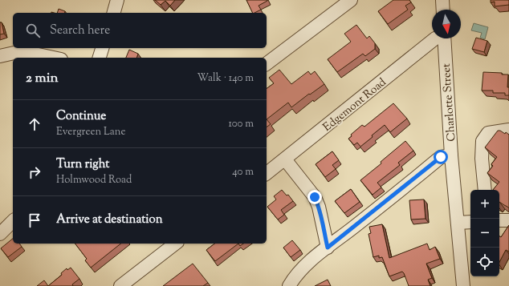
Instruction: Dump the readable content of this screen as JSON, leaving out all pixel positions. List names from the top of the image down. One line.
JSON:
{"streets":{"street":["Charlotte Street","Edgemont Road"]},"north":"bottom","page":{"search":"Search here","heading":["2 min","Walk · 140 m"],"list":[["Continue","Evergreen Lane","100 m"],["Turn right","Holmwood Road","40 m"],"Arrive at destination"],"map_buttons":["+","−"]}}
